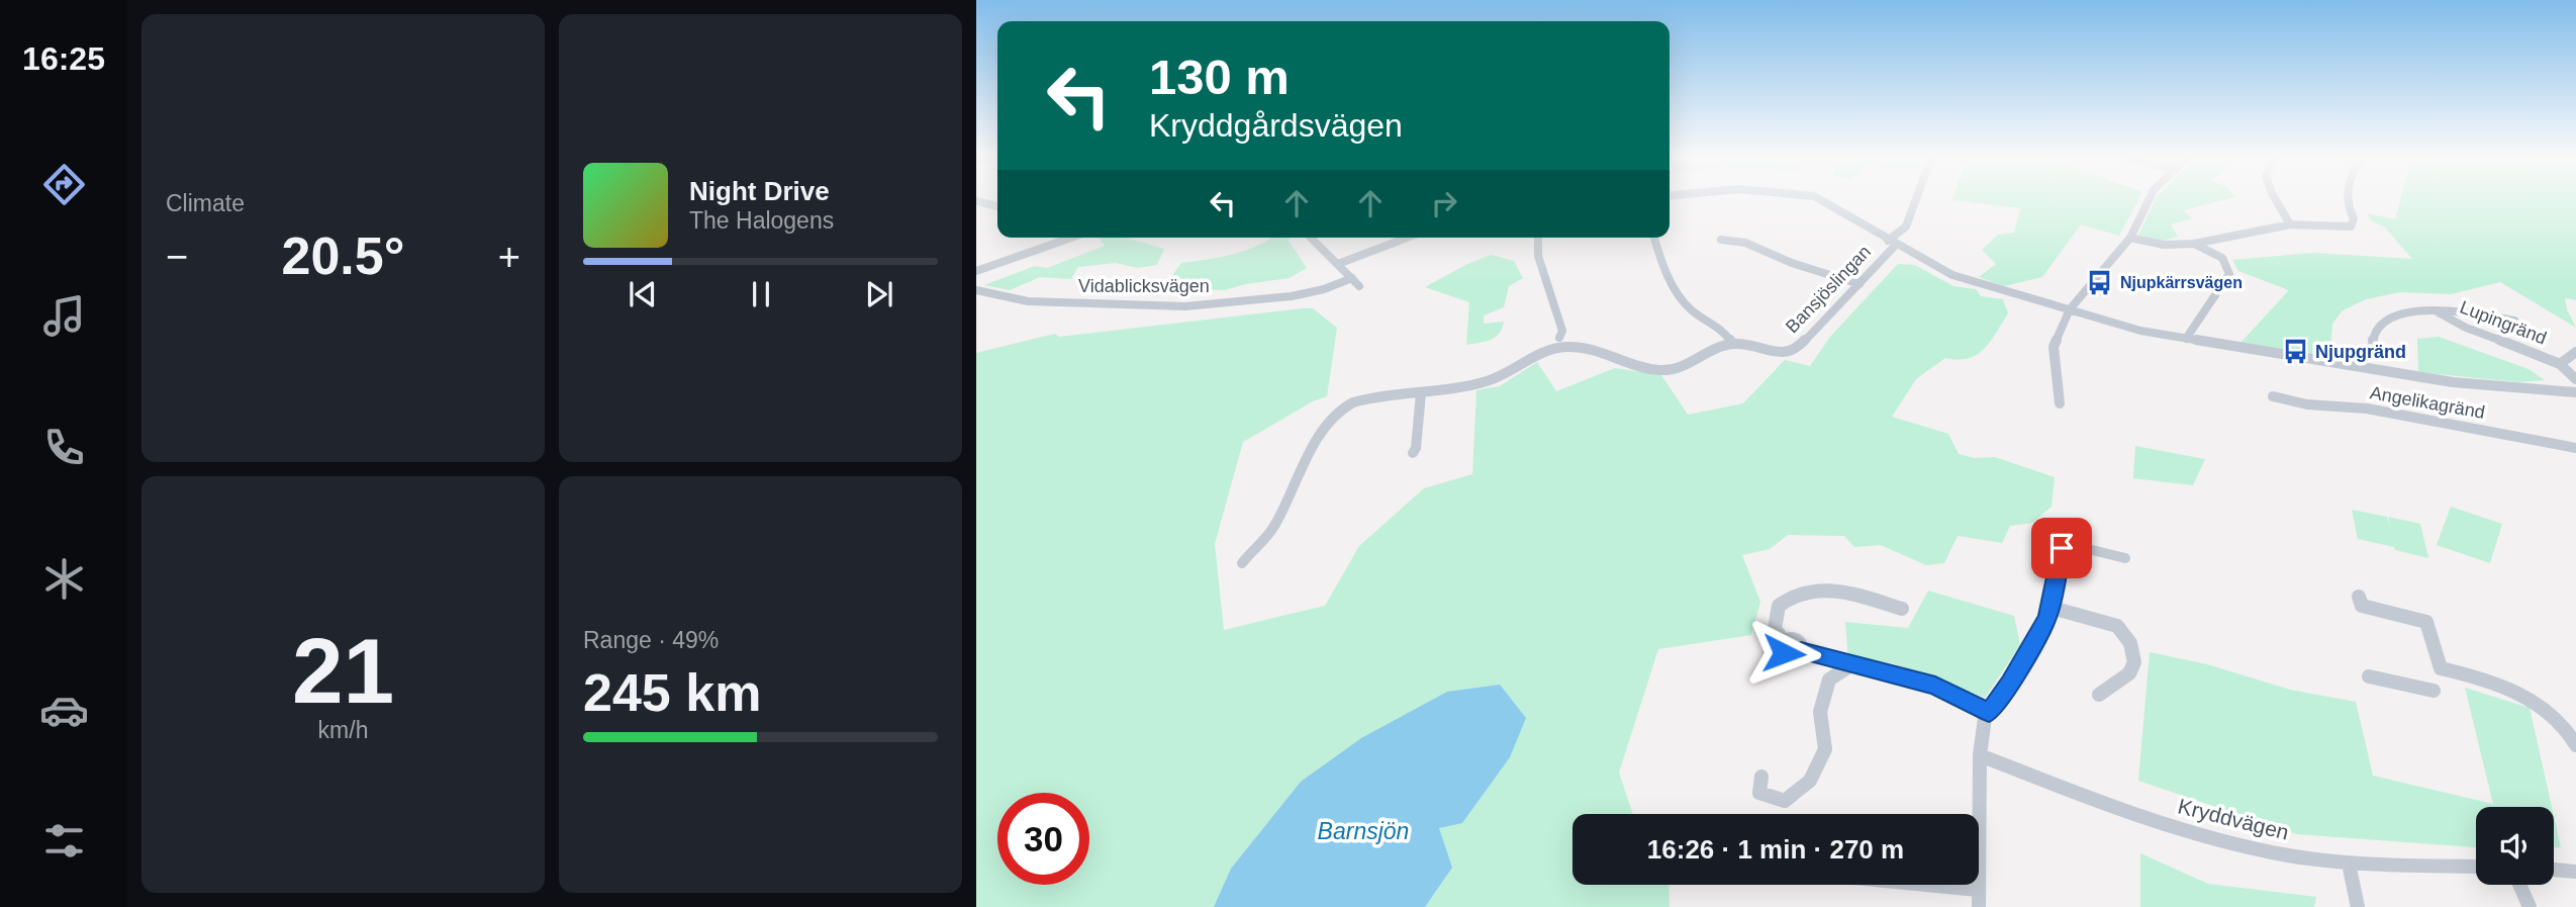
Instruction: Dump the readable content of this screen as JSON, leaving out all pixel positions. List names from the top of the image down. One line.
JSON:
{"streets":{"street":["Vidablicksvägen","Bansjöslingan","Lupingränd","Angelikagränd","Kryddvägen"]},"water":["Barnsjön"],"places":{"bus stop":["Njupkärrsvägen","Njupgränd"]},"page":{"tabs":"16:25","tile":["Climate",["21","km/h"],["Range · 49%","245 km"]],"turn":["130 m","Kryddgårdsvägen"],"song":["Night Drive","The Halogens"],"heat":["−","20.5°","+"],"limit":"30","trip":"16:26 · 1 min · 270 m"}}
